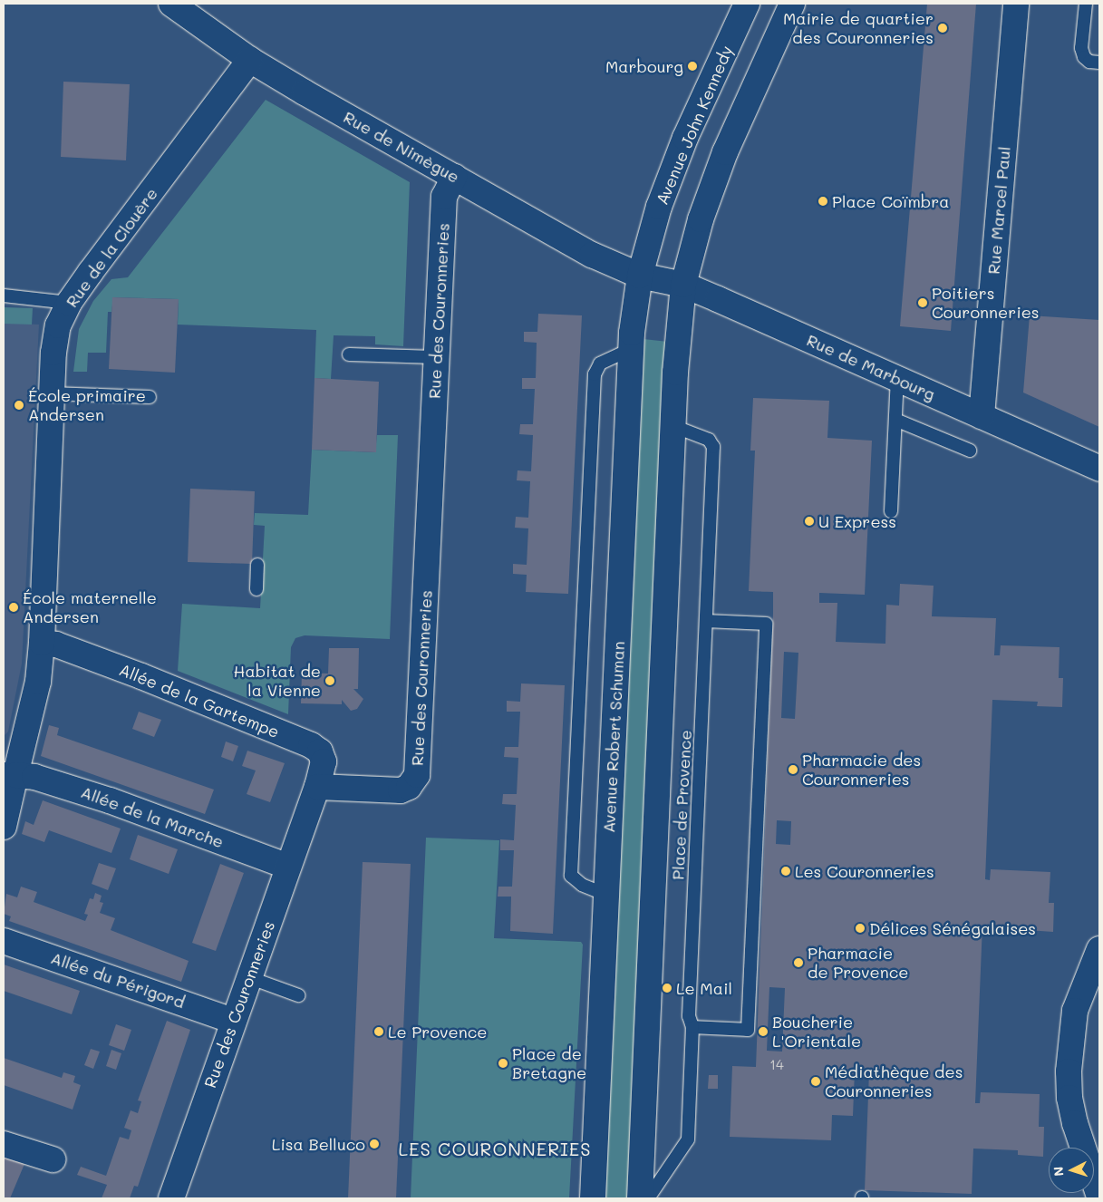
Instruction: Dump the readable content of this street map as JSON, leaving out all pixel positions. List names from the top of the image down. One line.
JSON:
{"streets":{"street":["Avenue John Kennedy","Rue de Nimègue","Rue Marcel Paul","Rue de la Clouère","Rue des Couronneries","Rue de Marbourg","Allée de la Gartempe","Avenue Robert Schuman","Allée de la Marche","Allée du Périgord"],"lane":["Place de Provence"]},"crossings":[["Avenue John Kennedy","Rue de Nimègue"],["Avenue John Kennedy","Rue de Marbourg"],["Avenue John Kennedy","Avenue Robert Schuman"],["Rue de Nimègue","Rue de la Clouère"],["Rue de Nimègue","Rue des Couronneries"],["Rue de Nimègue","Rue de Marbourg"],["Rue de Nimègue","Avenue Robert Schuman"],["Rue Marcel Paul","Rue de Marbourg"],["Rue de la Clouère","Allée de la Gartempe"],["Rue de la Clouère","Allée de la Marche"],["Rue des Couronneries","Allée de la Gartempe"],["Rue des Couronneries","Allée de la Marche"],["Rue des Couronneries","Allée du Périgord"],["Rue de Marbourg","Avenue Robert Schuman"]],"districts":["LES COURONNERIES"],"places":["Mairie de quartier des Couronneries","Marbourg","Place Coïmbra","Poitiers Couronneries","École primaire Andersen","U Express","École maternelle Andersen","Habitat de la Vienne","Pharmacie des Couronneries","Les Couronneries","Délices Sénégalaises","Pharmacie de Provence","Le Mail","Le Provence","Boucherie L'Orientale","Place de Bretagne","Médiathèque des Couronneries","Lisa Belluco"],"house_numbers":["14"],"north":"left"}
